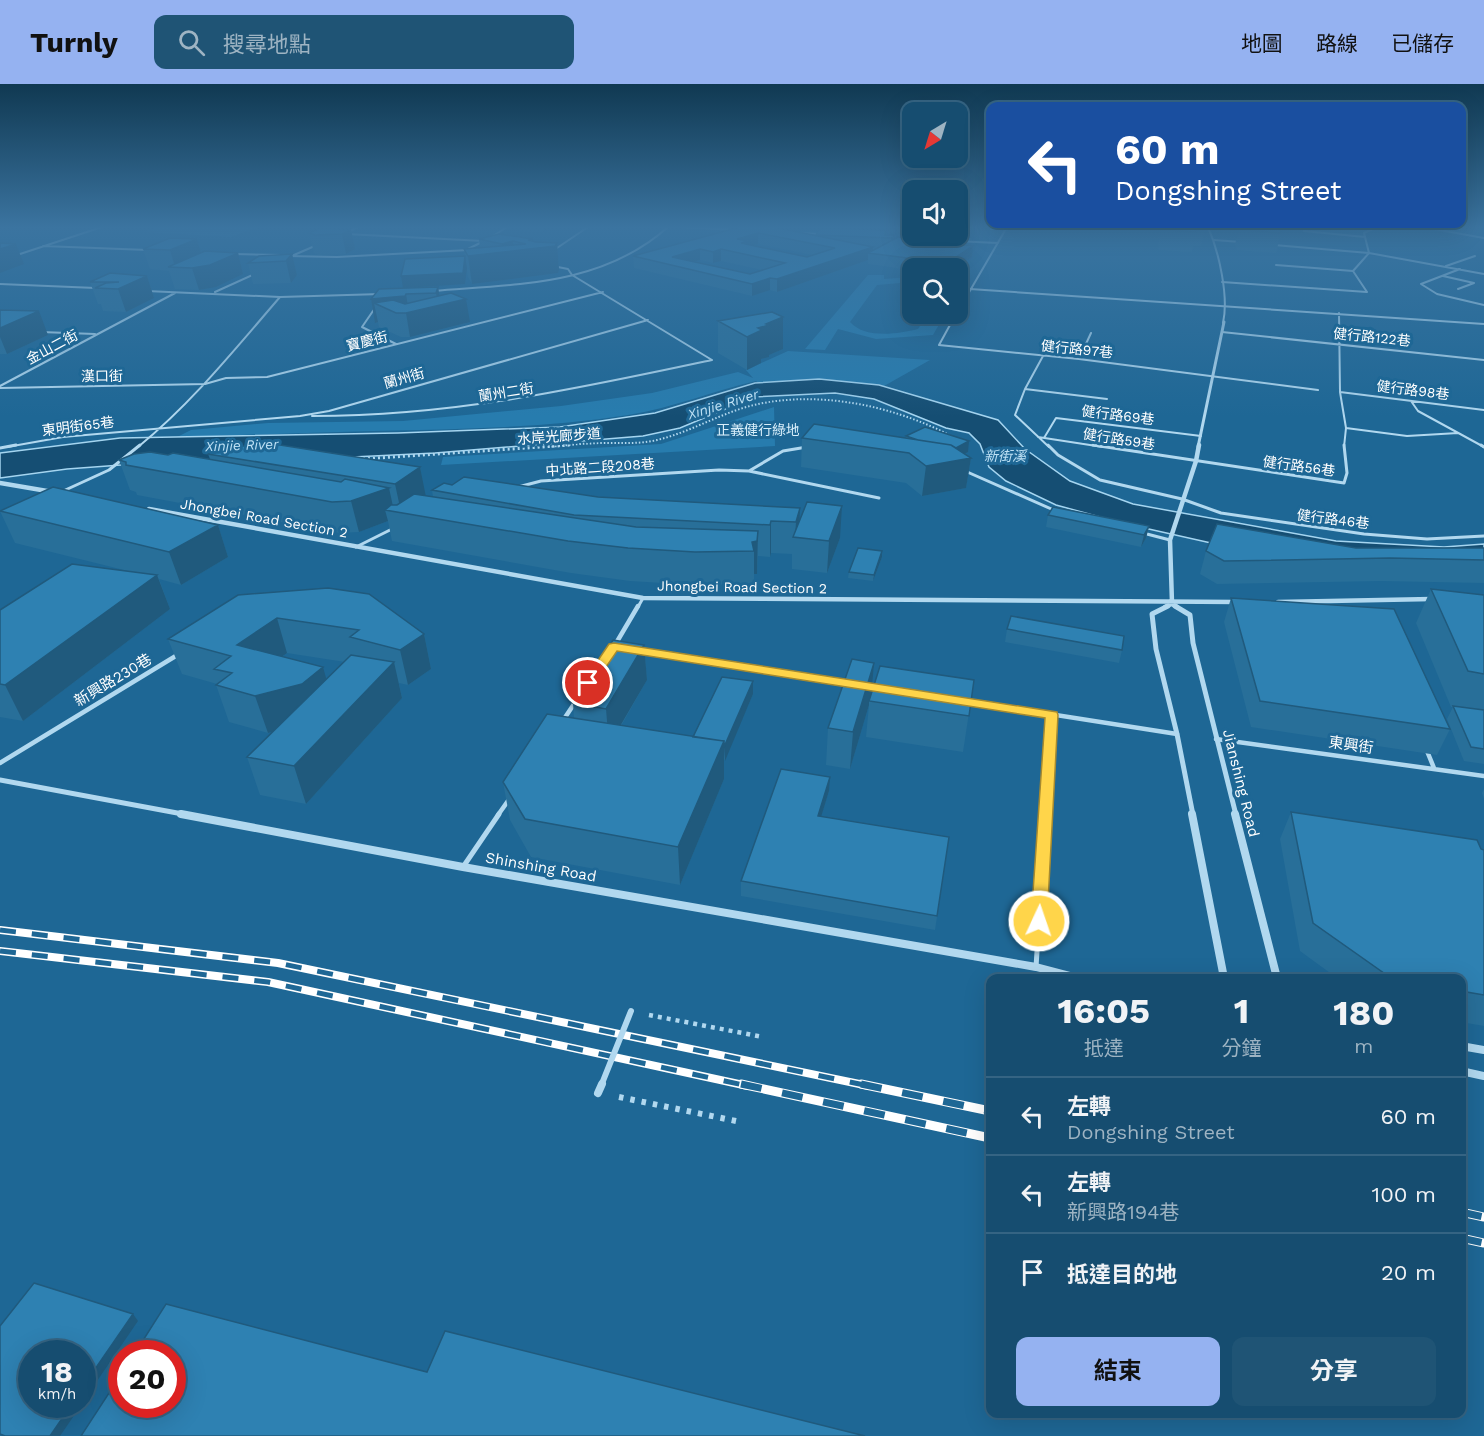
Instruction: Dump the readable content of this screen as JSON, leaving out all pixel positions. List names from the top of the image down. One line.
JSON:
{"streets":{"street":["Jhongbei Road Section 2","Jianshing Road","Shinshing Road"],"lane":["健行路122巷","寶慶街","金山二街","健行路97巷","漢口街","蘭州街","健行路98巷","蘭州二街","健行路69巷","東明街65巷","健行路59巷","健行路56巷","中北路二段208巷","健行路46巷","新興路230巷","東興街"],"path":["水岸光廊步道"]},"crossings":[["健行路122巷","健行路56巷"],["寶慶街","漢口街"],["金山二街","漢口街"],["蘭州街","蘭州二街"],["蘭州街","東明街65巷"],["健行路98巷","健行路56巷"],["健行路69巷","健行路59巷"],["健行路59巷","健行路56巷"],["健行路59巷","健行路46巷"],["Jhongbei Road Section 2","Jianshing Road"],["東興街","Jianshing Road"]],"water":["Xinjie River","新街溪"],"parks":["正義健行綠地"],"north":"bottom left","page":{"header":"Turnly","search":"搜尋地點","nav":["地圖","路線","已儲存"],"turn":["60 m","Dongshing Street"],"eta":["16:05","抵達","1","分鐘","180","m"],"list":[{"name":"左轉","note":"Dongshing Street","value":"60 m"},{"name":"左轉","note":"新興路194巷","value":"100 m"},{"name":"抵達目的地","value":"20 m"}],"buttons":["結束","分享"],"speed":"18 km/h","limit":"20"}}
